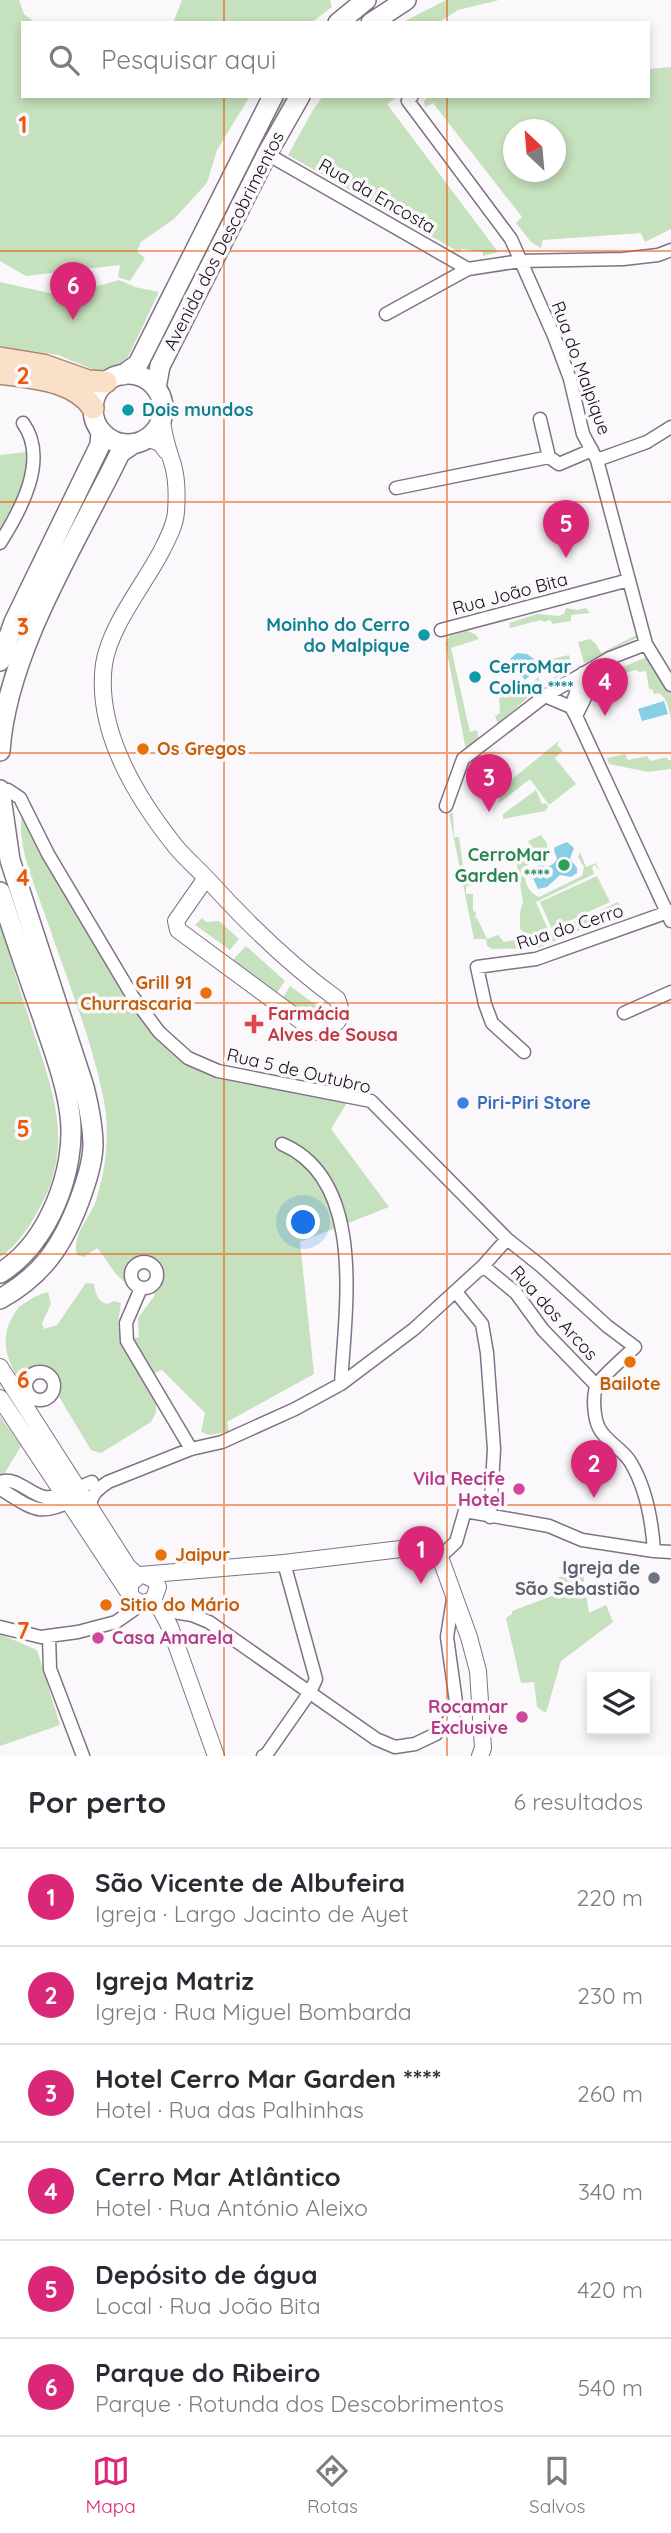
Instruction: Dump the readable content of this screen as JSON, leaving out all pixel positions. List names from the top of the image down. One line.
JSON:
{"streets":{"main road":["Avenida dos Descobrimentos"],"street":["Rua da Encosta","Rua do Malpique","Rua João Bita","Rua do Cerro","Rua 5 de Outubro","Rua dos Arcos"]},"crossings":[["Rua da Encosta","Avenida dos Descobrimentos"],["Rua do Malpique","Rua João Bita"],["Rua 5 de Outubro","Rua dos Arcos"]],"places":{"other":["Dois mundos","Moinho do Cerro do Malpique","CerroMar Colina ****","Os Gregos","CerroMar Garden ****","Grill 91 Churrascaria","Piri-Piri Store","Bailote","Vila Recife Hotel","Jaipur","Igreja de São Sebastião","Sitio do Mário","Casa Amarela","Rocamar Exclusive"],"health":["Farmácia Alves de Sousa"]},"north":"top left","page":{"search":"Pesquisar aqui","pins":["6","5","4","3","2","1"],"heading":["Por perto","6 resultados"],"list":[{"mark":"1","name":"São Vicente de Albufeira","note":"Igreja · Largo Jacinto de Ayet","value":"220 m"},{"mark":"2","name":"Igreja Matriz","note":"Igreja · Rua Miguel Bombarda","value":"230 m"},{"mark":"3","name":"Hotel Cerro Mar Garden ****","note":"Hotel · Rua das Palhinhas","value":"260 m"},{"mark":"4","name":"Cerro Mar Atlântico","note":"Hotel · Rua António Aleixo","value":"340 m"},{"mark":"5","name":"Depósito de água","note":"Local · Rua João Bita","value":"420 m"},{"mark":"6","name":"Parque do Ribeiro","note":"Parque · Rotunda dos Descobrimentos","value":"540 m"}],"nav":["Mapa","Rotas","Salvos"]},"grid":{"rows":["1","2","3","4","5","6","7"]}}
